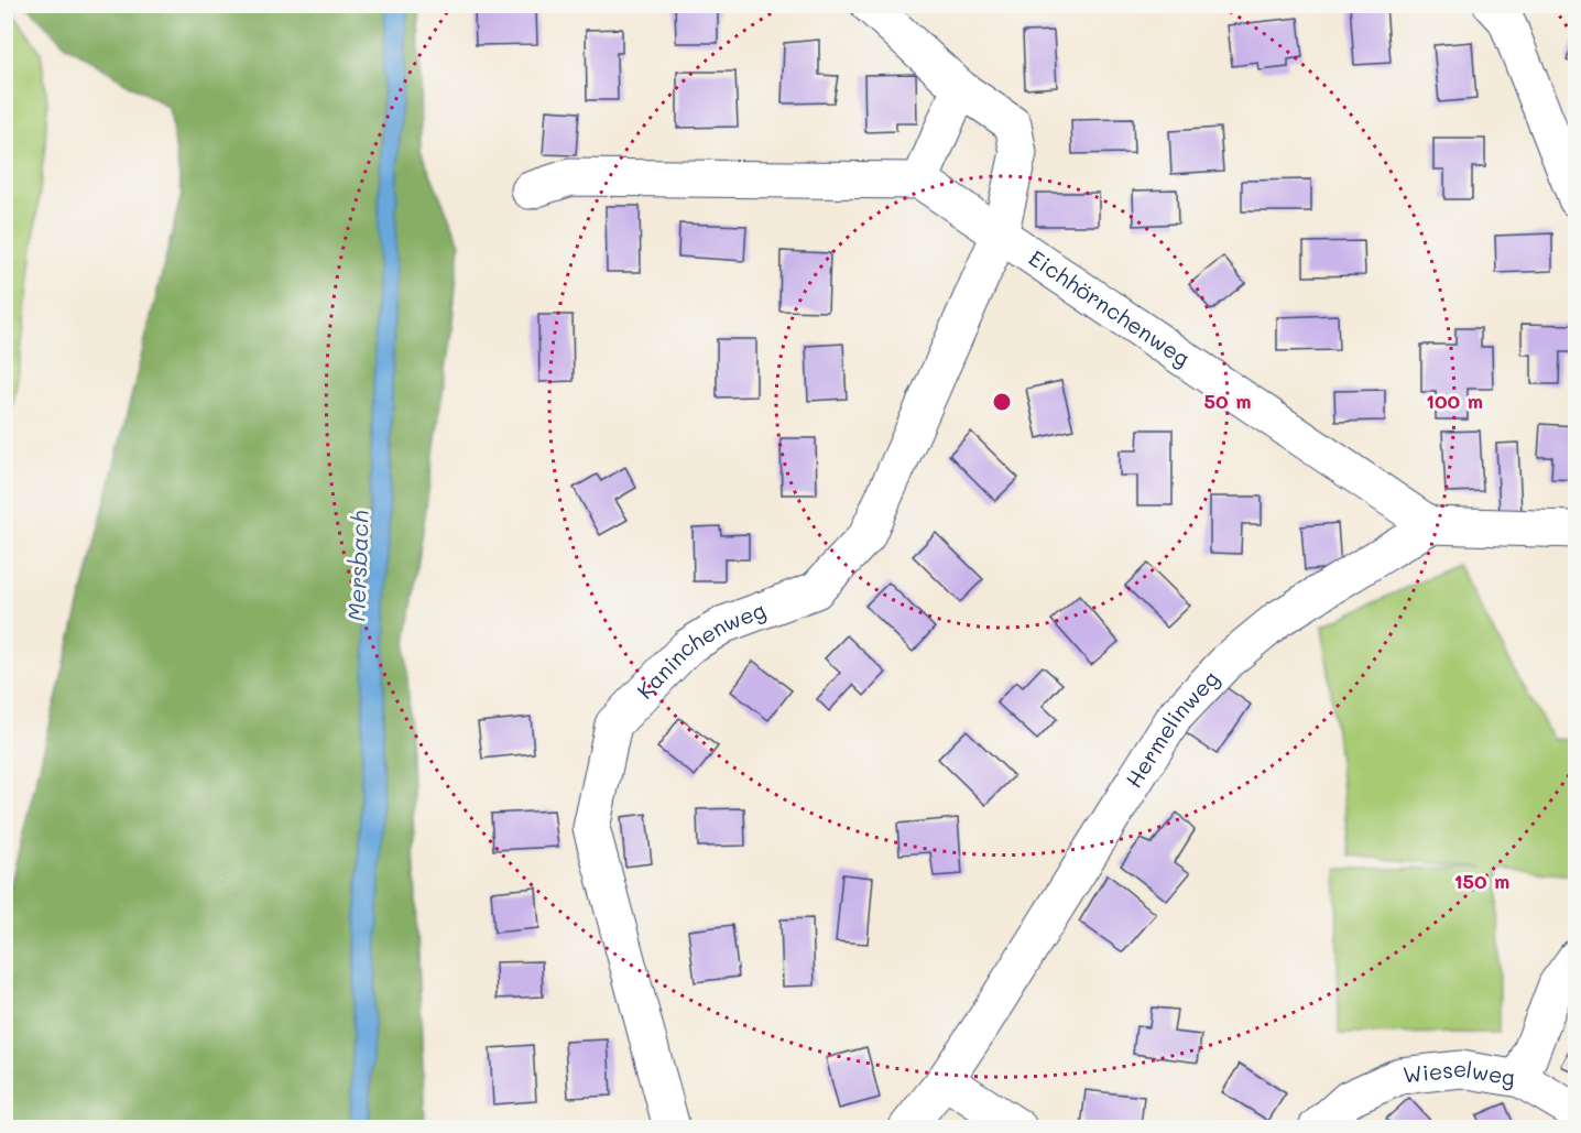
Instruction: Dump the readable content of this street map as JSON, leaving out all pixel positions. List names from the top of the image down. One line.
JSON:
{"streets":{"street":["Eichhörnchenweg","Kaninchenweg","Hermelinweg","Wieselweg"]},"crossings":[["Eichhörnchenweg","Kaninchenweg"],["Eichhörnchenweg","Hermelinweg"]],"water":["Mersbach"],"rings":["50 m","100 m","150 m"]}
